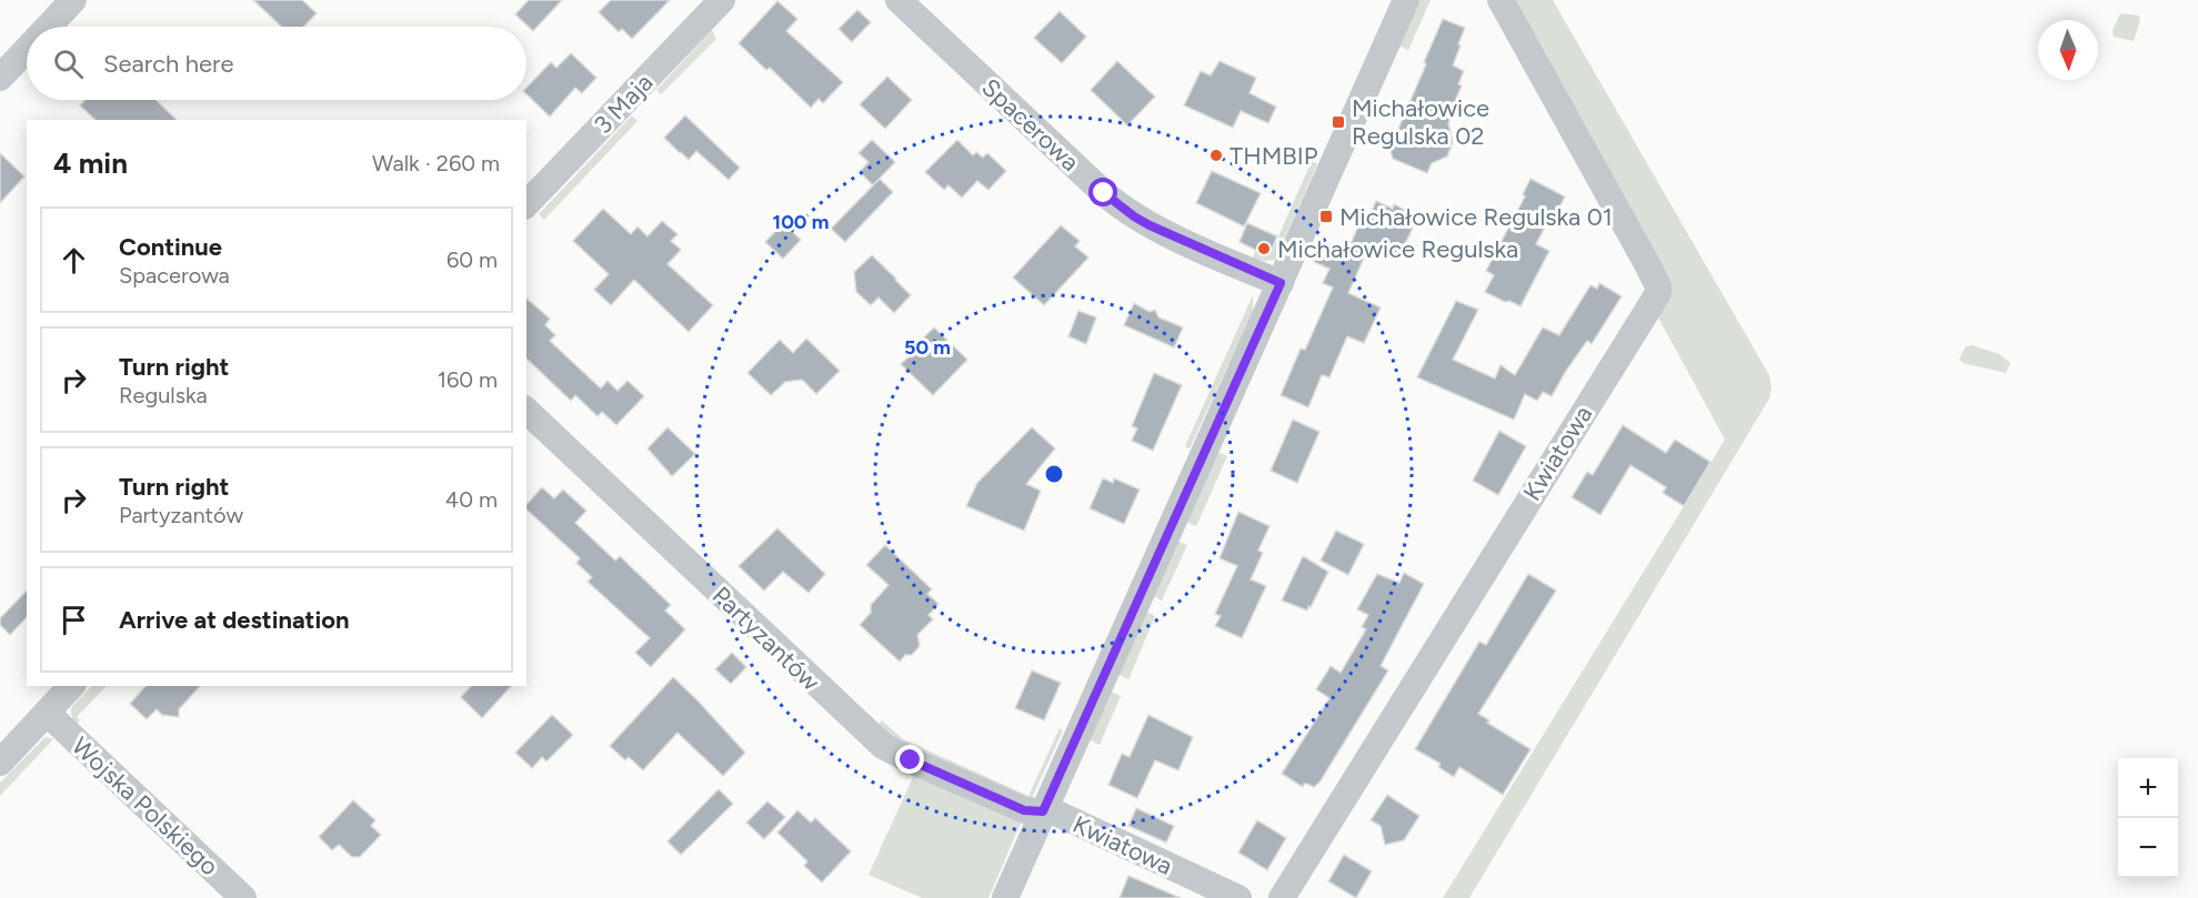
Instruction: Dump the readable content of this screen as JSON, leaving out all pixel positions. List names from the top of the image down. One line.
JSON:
{"streets":{"street":["3 Maja","Spacerowa","Kwiatowa","Partyzantów","Wojska Polskiego"]},"crossings":[["Kwiatowa","Partyzantów"]],"places":{"transit":["Michałowice Regulska 02","Michałowice Regulska 01"],"other":["THMBIP","Michałowice Regulska"]},"north":"bottom","page":{"search":"Search here","heading":["4 min","Walk · 260 m"],"list":[["Continue","Spacerowa","60 m"],["Turn right","Regulska","160 m"],["Turn right","Partyzantów","40 m"],"Arrive at destination"],"map_buttons":["+","−"]},"rings":["100 m","50 m"]}
